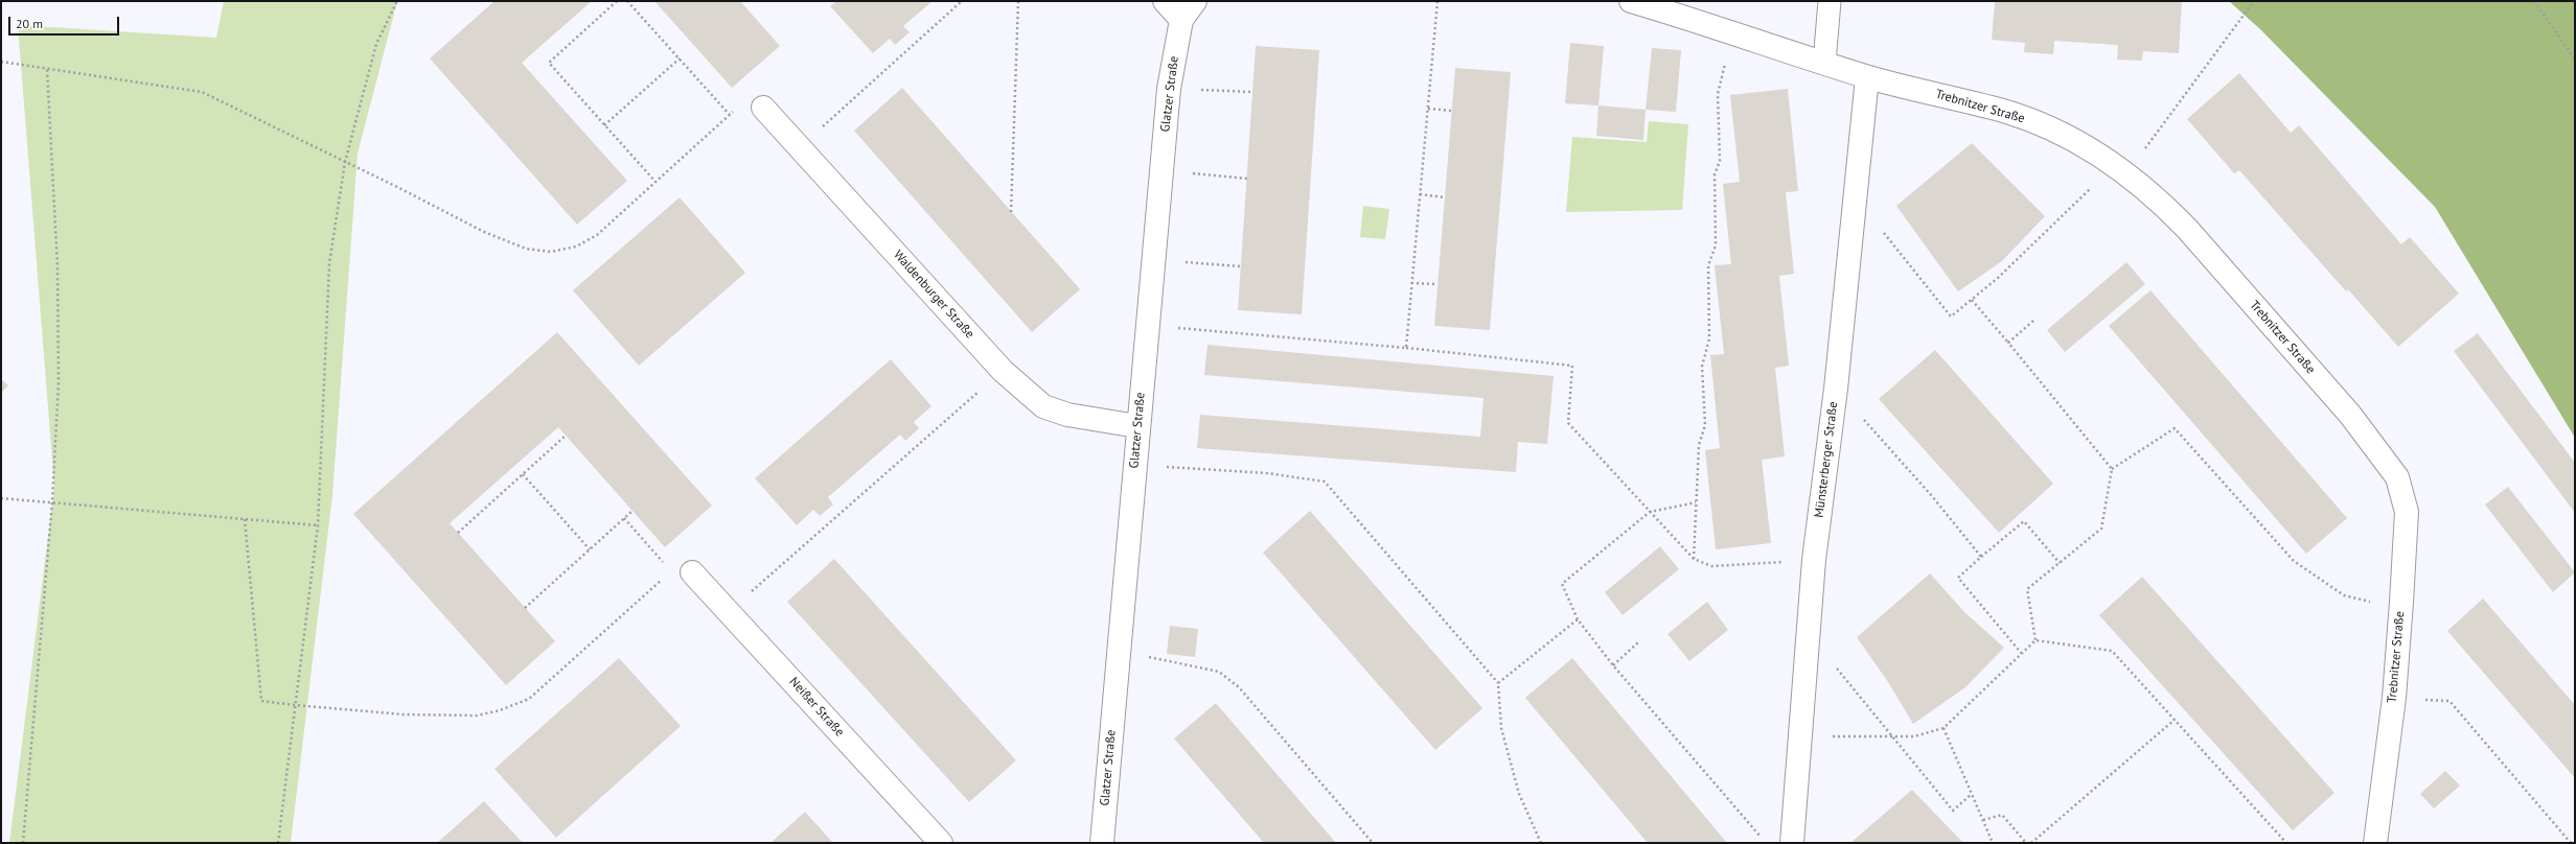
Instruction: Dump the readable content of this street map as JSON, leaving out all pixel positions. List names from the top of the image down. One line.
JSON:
{"streets":{"street":["Glatzer Straße","Trebnitzer Straße","Waldenburger Straße","Münsterberger Straße","Neißer Straße"]},"crossings":[["Glatzer Straße","Waldenburger Straße"],["Trebnitzer Straße","Münsterberger Straße"]],"scale_bar":"20 m"}
